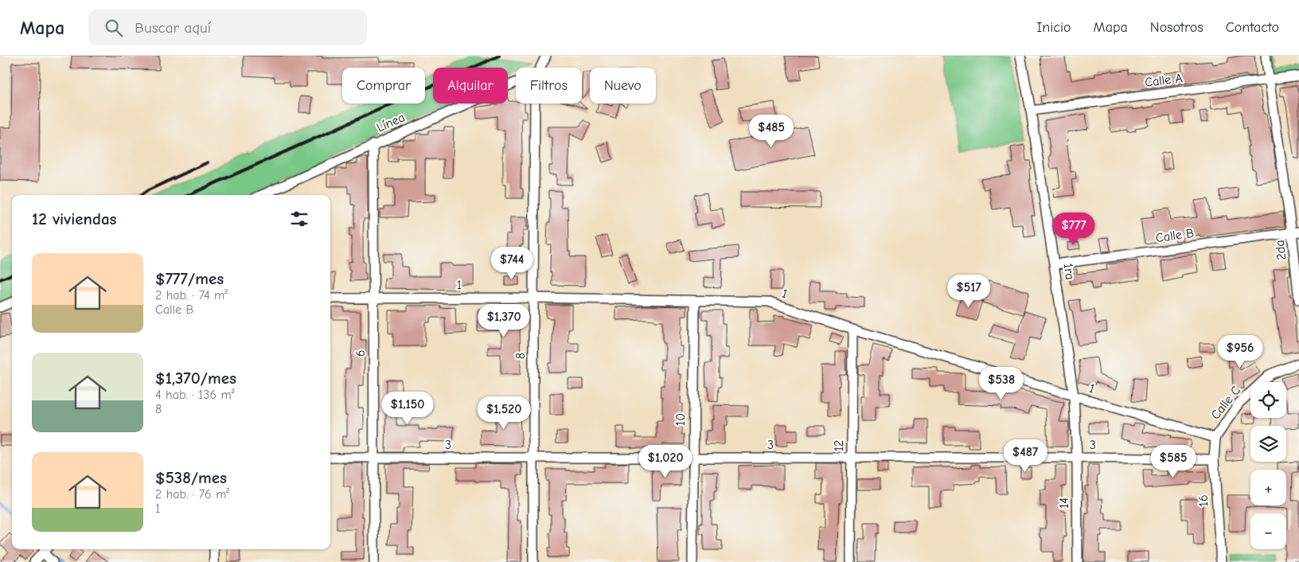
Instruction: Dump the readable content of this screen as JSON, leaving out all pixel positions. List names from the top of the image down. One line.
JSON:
{"streets":{"street":["Calle A","Línea","Calle B","2da","1ra","1","6","8","Calle C","10","3","12","16","14"]},"crossings":[["Calle A","2da"],["Calle A","1ra"],["Línea","6"],["Calle B","2da"],["Calle B","1ra"],["1ra","1"],["1ra","14"],["1","6"],["1","8"],["1","Calle C"],["1","10"],["1","12"],["1","16"],["1","14"],["6","3"],["8","3"],["Calle C","16"],["10","3"],["3","12"],["3","16"],["3","14"]],"page":{"header":"Mapa","search":"Buscar aquí","nav":["Inicio","Mapa","Nosotros","Contacto"],"chip":["Comprar","Alquilar","Filtros","Nuevo"],"price":["$485","$777","$744","$517","$1,370","$956","$538","$1,150","$1,520","$487","$1,020","$585"],"heading":"12 viviendas","list":[{"name":"$777/mes","note":"2 hab. · 74 m² · Calle B"},{"name":"$1,370/mes","note":"4 hab. · 136 m² · 8"},{"name":"$538/mes","note":"2 hab. · 76 m² · 1"}],"map_buttons":["+","−"]}}
